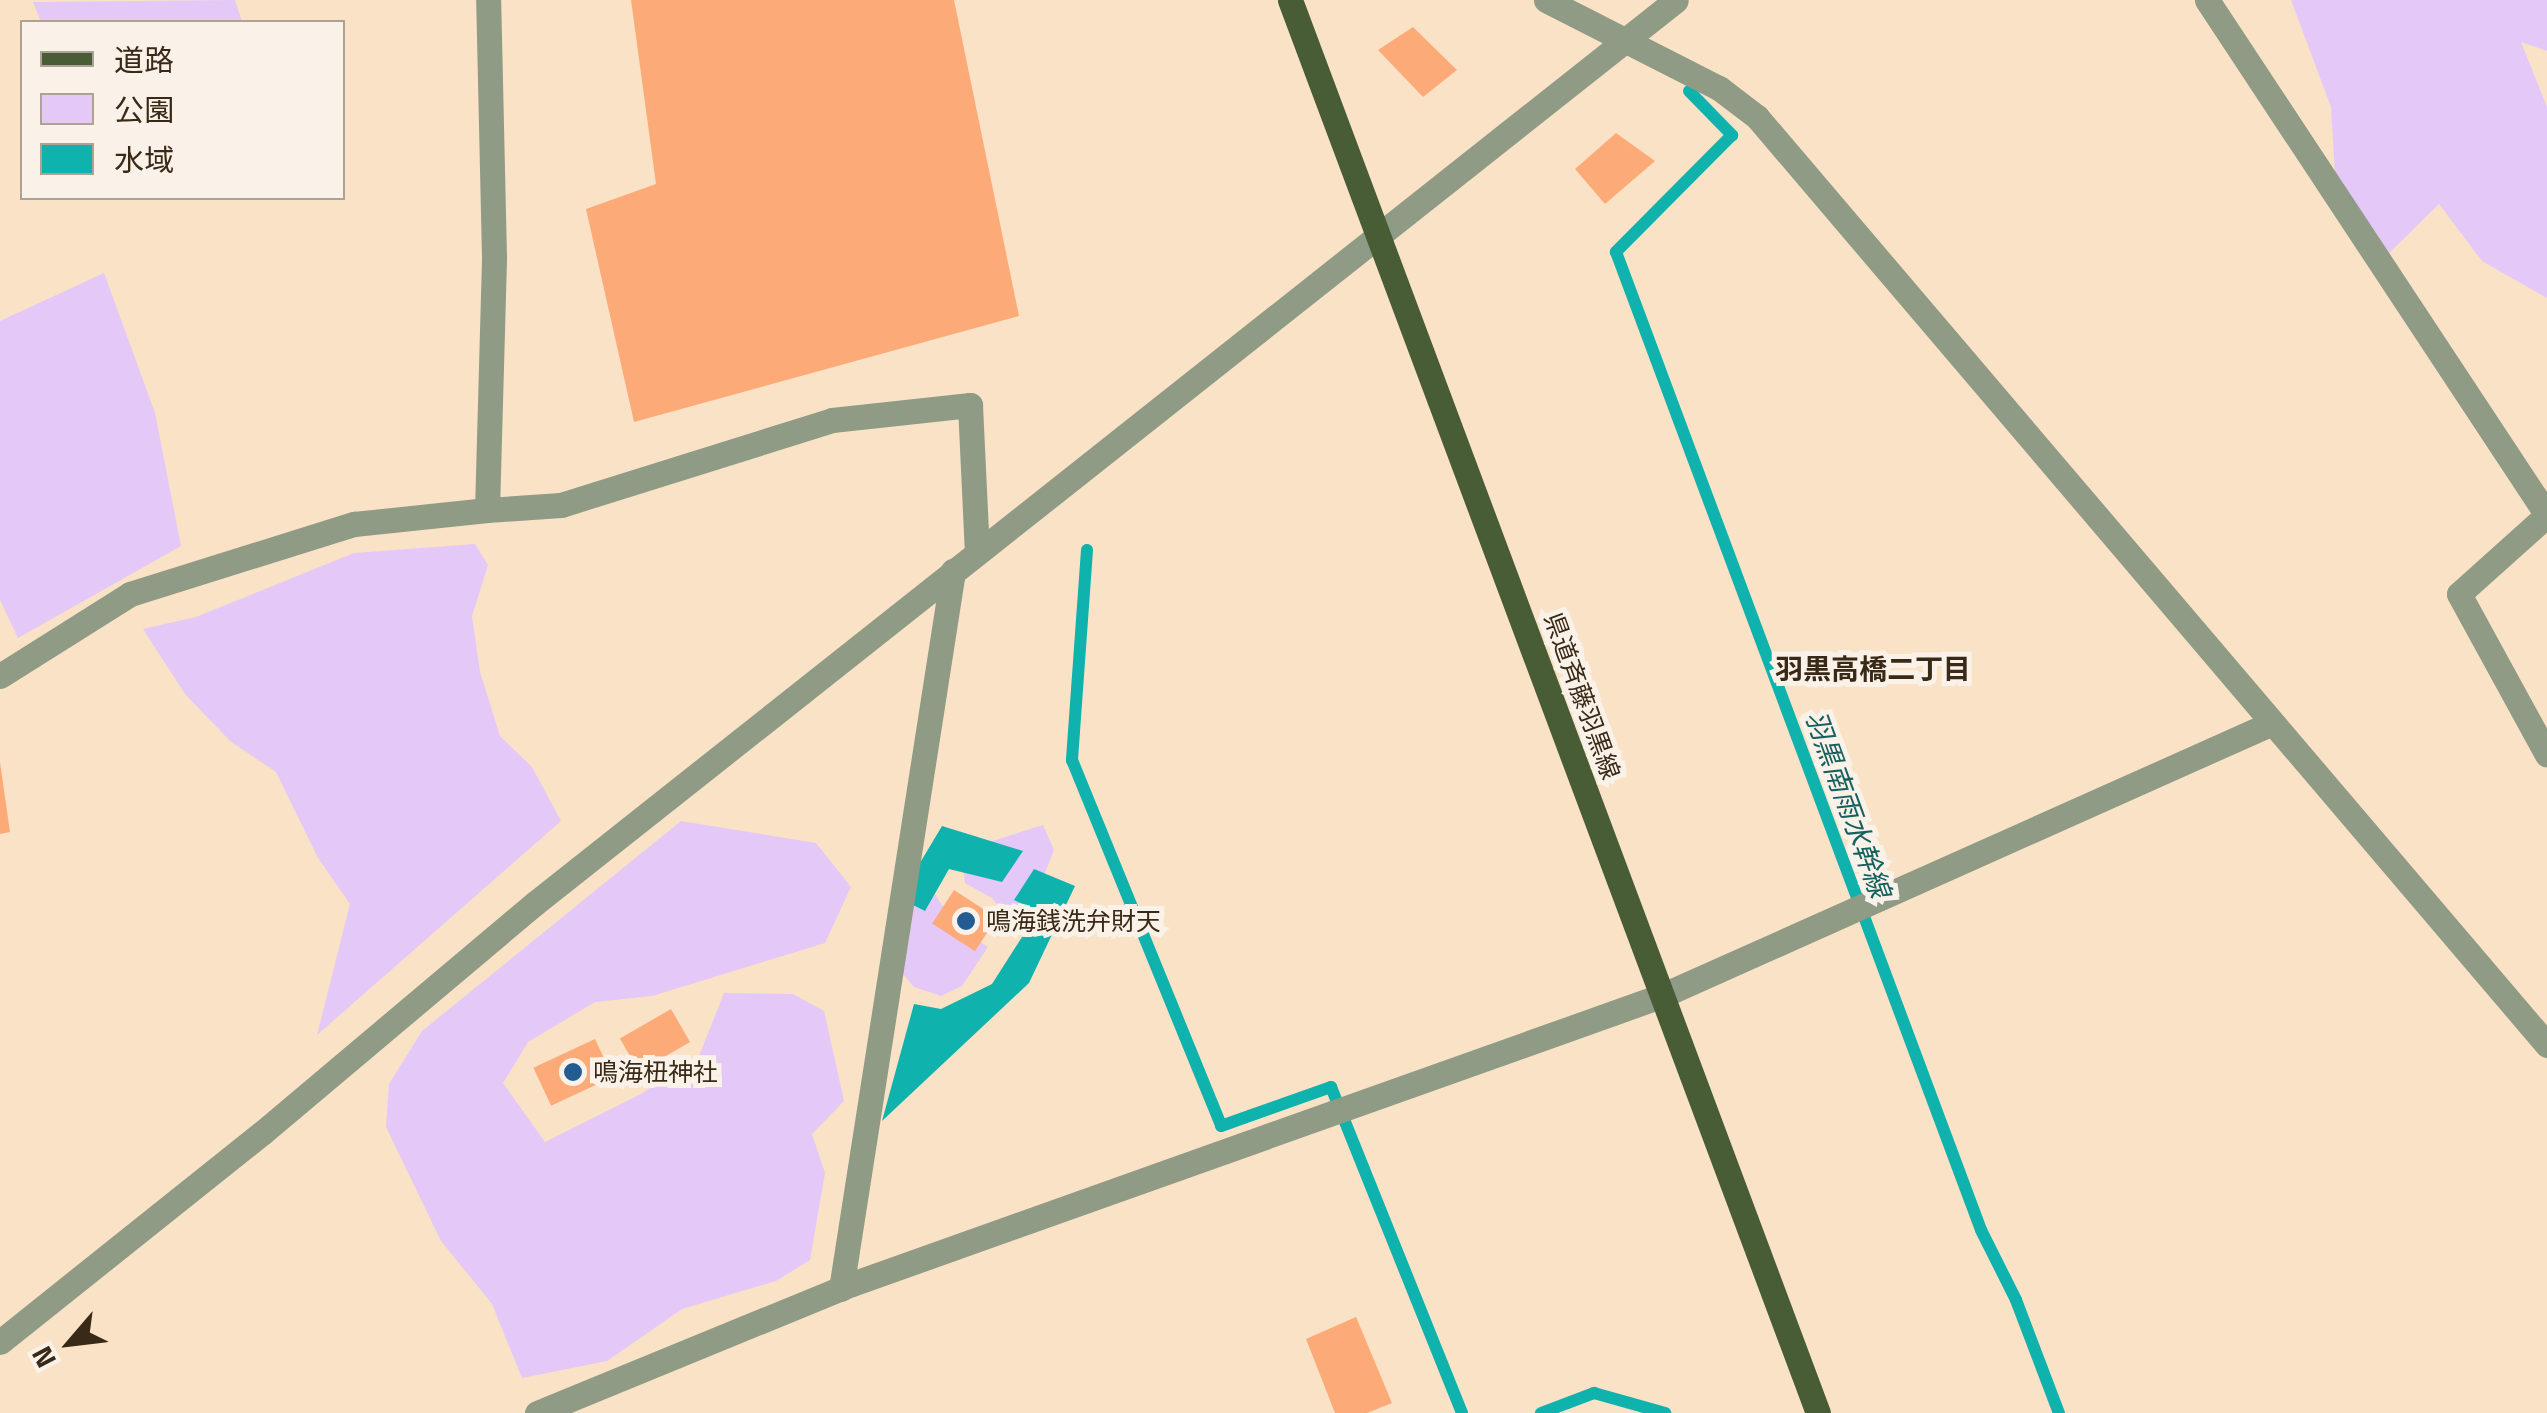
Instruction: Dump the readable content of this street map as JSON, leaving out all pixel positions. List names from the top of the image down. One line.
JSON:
{"streets":{"main road":["県道斉藤羽黒線"]},"districts":["羽黒高橋二丁目"],"water":["羽黒南雨水幹線"],"places":["鳴海銭洗弁財天","鳴海杻神社"],"legend":["道路","公園","水域"],"north":"bottom left"}
